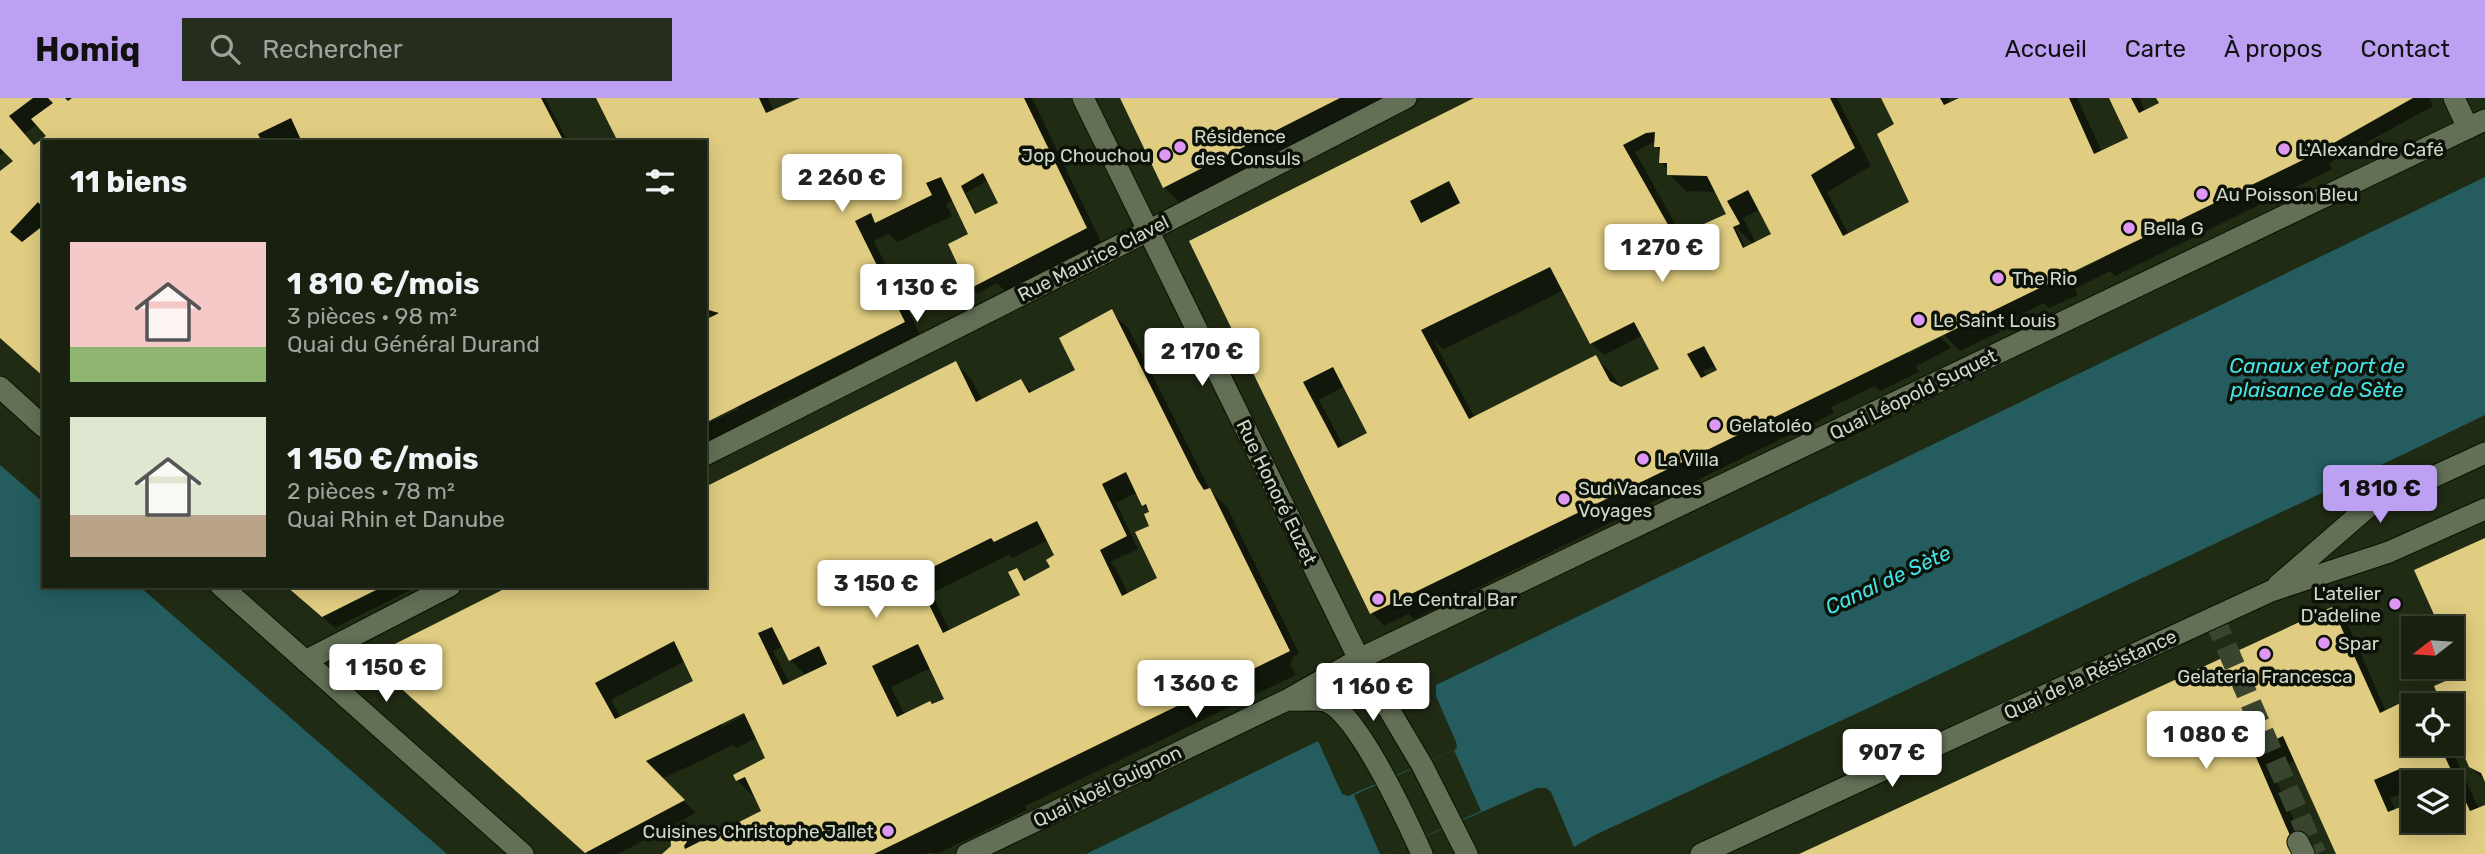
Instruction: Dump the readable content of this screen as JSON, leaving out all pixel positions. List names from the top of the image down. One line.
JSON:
{"streets":{"street":["Rue Maurice Clavel","Quai Léopold Suquet","Rue Honoré Euzet","Quai de la Résistance","Quai Noël Guignon"]},"crossings":[["Rue Maurice Clavel","Rue Honoré Euzet"],["Quai Léopold Suquet","Rue Honoré Euzet"],["Quai Léopold Suquet","Quai Noël Guignon"],["Rue Honoré Euzet","Quai Noël Guignon"]],"water":["Canaux et port de plaisance de Sète","Canal de Sète"],"places":["Résidence des Consuls","L'Alexandre Café","Jop Chouchou","Au Poisson Bleu","Bella G","The Rio","Le Saint Louis","Gelatoléo","La Villa","Sud Vacances Voyages","Le Central Bar","L'atelier D'adeline","Spar","Gelateria Francesca","Cuisines Christophe Jallet"],"north":"left","page":{"header":"Homiq","search":"Rechercher","nav":["Accueil","Carte","À propos","Contact"],"heading":"11 biens","price":["2 260 €","1 270 €","1 130 €","2 170 €","1 810 €","3 150 €","1 150 €","1 360 €","1 160 €","1 080 €","907 €"],"list":[{"name":"1 810 €/mois","note":"3 pièces · 98 m² · Quai du Général Durand"},{"name":"1 150 €/mois","note":"2 pièces · 78 m² · Quai Rhin et Danube"}]}}
